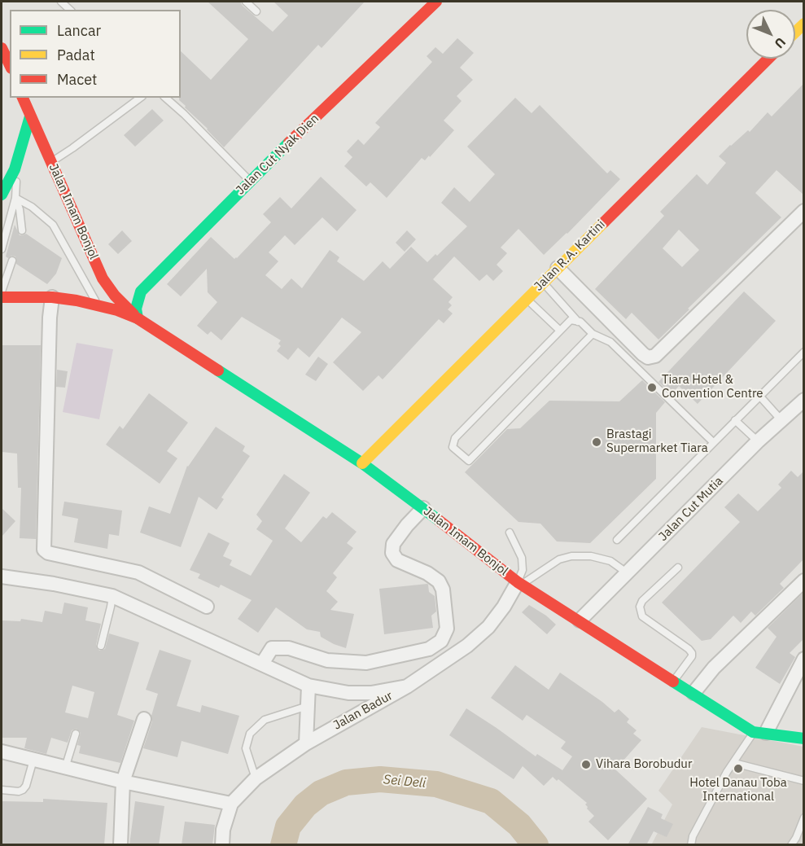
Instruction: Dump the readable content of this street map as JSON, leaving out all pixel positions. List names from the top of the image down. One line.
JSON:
{"streets":{"main road":["Jalan Cut Nyak Dien","Jalan Imam Bonjol","Jalan R.A. Kartini"],"street":["Jalan Cut Mutia","Jalan Badur"]},"crossings":[["Jalan Cut Nyak Dien","Jalan Imam Bonjol"],["Jalan Imam Bonjol","Jalan R.A. Kartini"],["Jalan Imam Bonjol","Jalan Cut Mutia"],["Jalan Imam Bonjol","Jalan Badur"]],"water":["Sei Deli"],"places":["Tiara Hotel & Convention Centre","Brastagi Supermarket Tiara","Vihara Borobudur","Hotel Danau Toba International"],"legend":["Lancar","Padat","Macet"],"north":"bottom right"}
